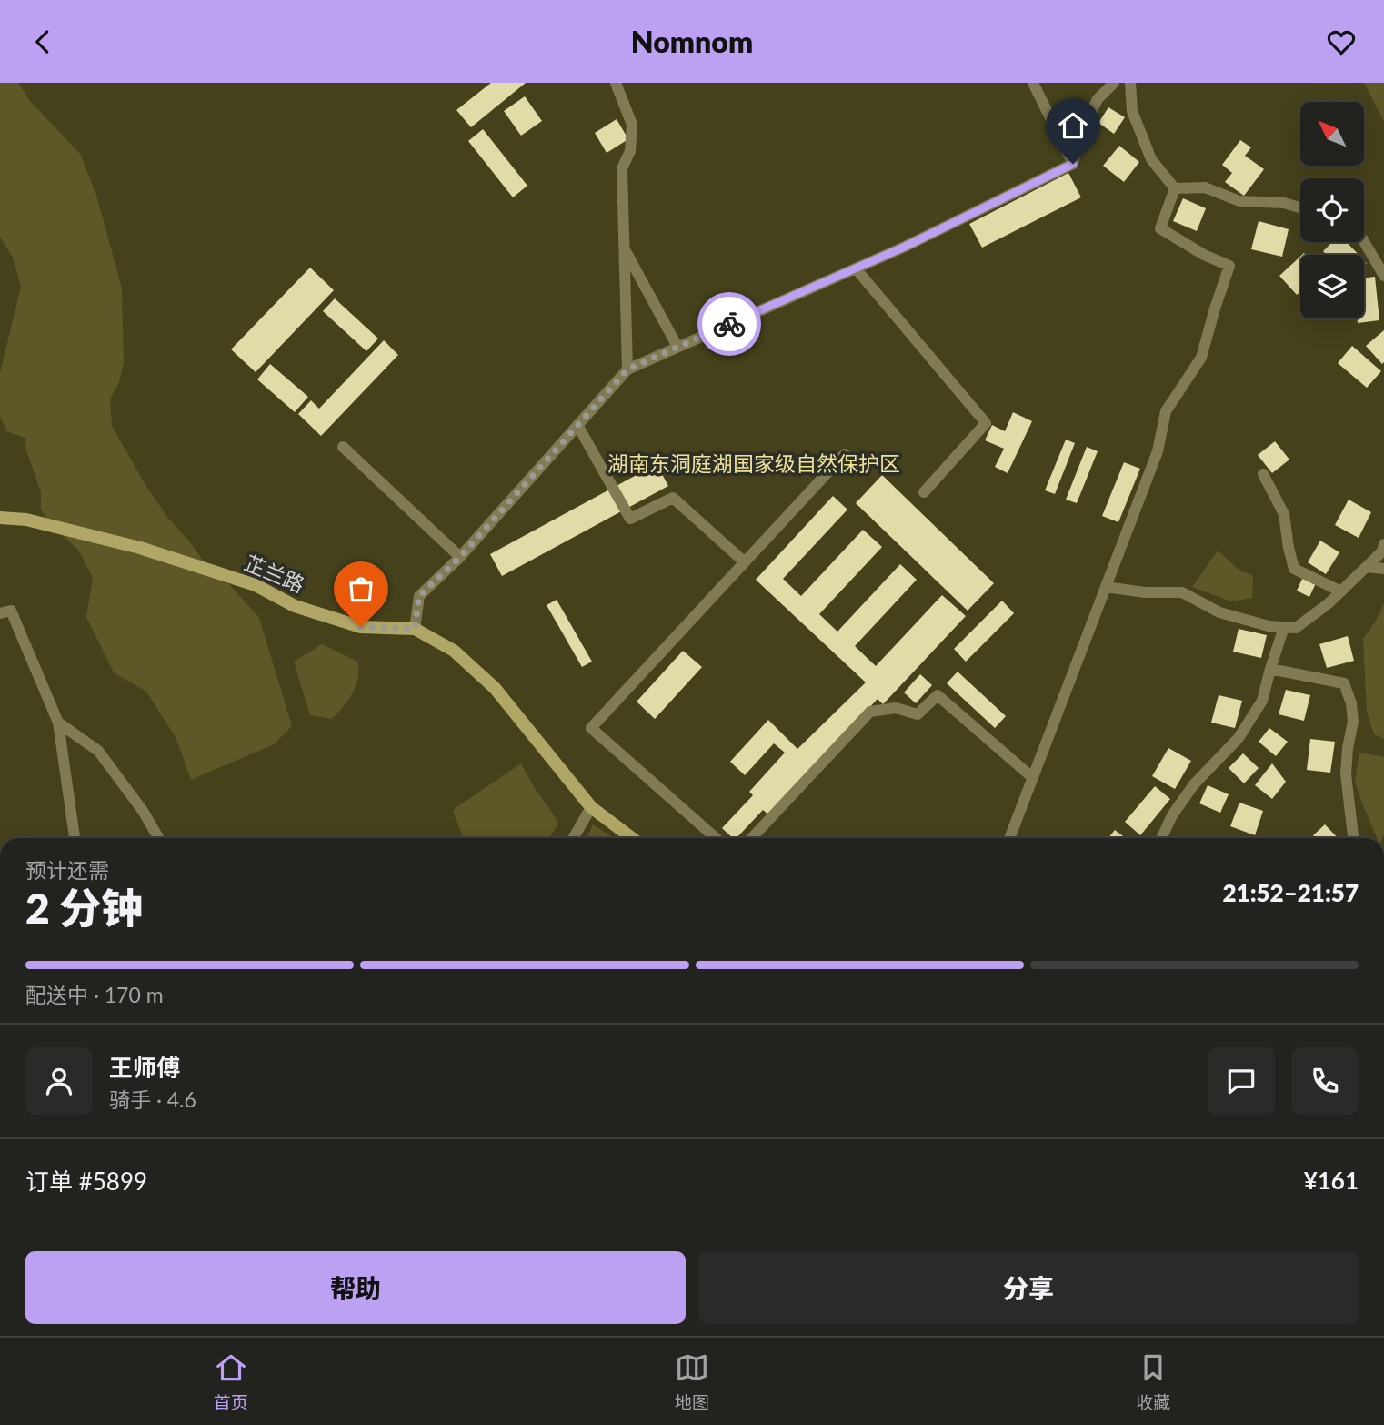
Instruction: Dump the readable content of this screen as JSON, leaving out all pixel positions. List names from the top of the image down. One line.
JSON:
{"streets":{"street":["芷兰路"]},"parks":["湖南东洞庭湖国家级自然保护区"],"north":"top left","page":{"header":"Nomnom","heading":["2 分钟","预计还需","21:52–21:57"],"panel":["王师傅","骑手 · 4.6","订单 #5899","¥161"],"bar":"配送中 · 170 m","buttons":["帮助","分享"],"tabs":["首页","地图","收藏"]}}
